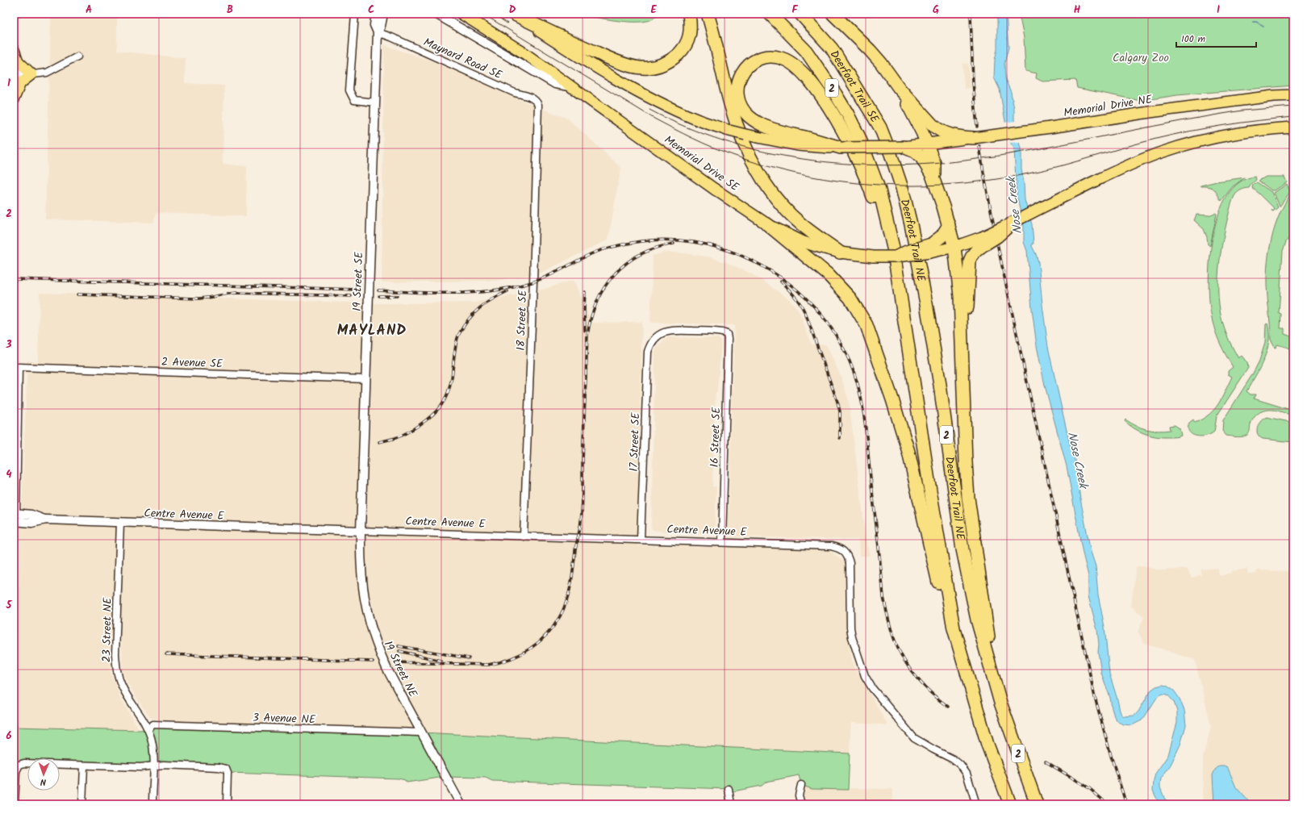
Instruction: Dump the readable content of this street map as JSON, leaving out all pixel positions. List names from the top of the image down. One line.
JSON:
{"streets":{"highway":["Deerfoot Trail SE","2","Deerfoot Trail NE"],"main road":["Memorial Drive NE","Memorial Drive SE"],"street":["Maynard Road SE","19 Street SE","18 Street SE","2 Avenue SE","16 Street SE","17 Street SE","Centre Avenue E","23 Street NE","19 Street NE","3 Avenue NE"]},"crossings":[["Maynard Road SE","19 Street SE"],["Maynard Road SE","18 Street SE"],["Deerfoot Trail SE","Deerfoot Trail NE"],["19 Street SE","2 Avenue SE"],["19 Street SE","Centre Avenue E"],["19 Street SE","19 Street NE"],["18 Street SE","Centre Avenue E"],["2 Avenue SE","Centre Avenue E"],["16 Street SE","17 Street SE"],["16 Street SE","Centre Avenue E"],["17 Street SE","Centre Avenue E"],["Centre Avenue E","23 Street NE"],["Centre Avenue E","19 Street NE"],["23 Street NE","3 Avenue NE"],["19 Street NE","3 Avenue NE"]],"districts":["MAYLAND"],"water":["Nose Creek"],"parks":["Calgary Zoo"],"scale_bar":"100 m","north":"bottom","grid":{"columns":["A","B","C","D","E","F","G","H","I"],"rows":["1","2","3","4","5","6"]}}
